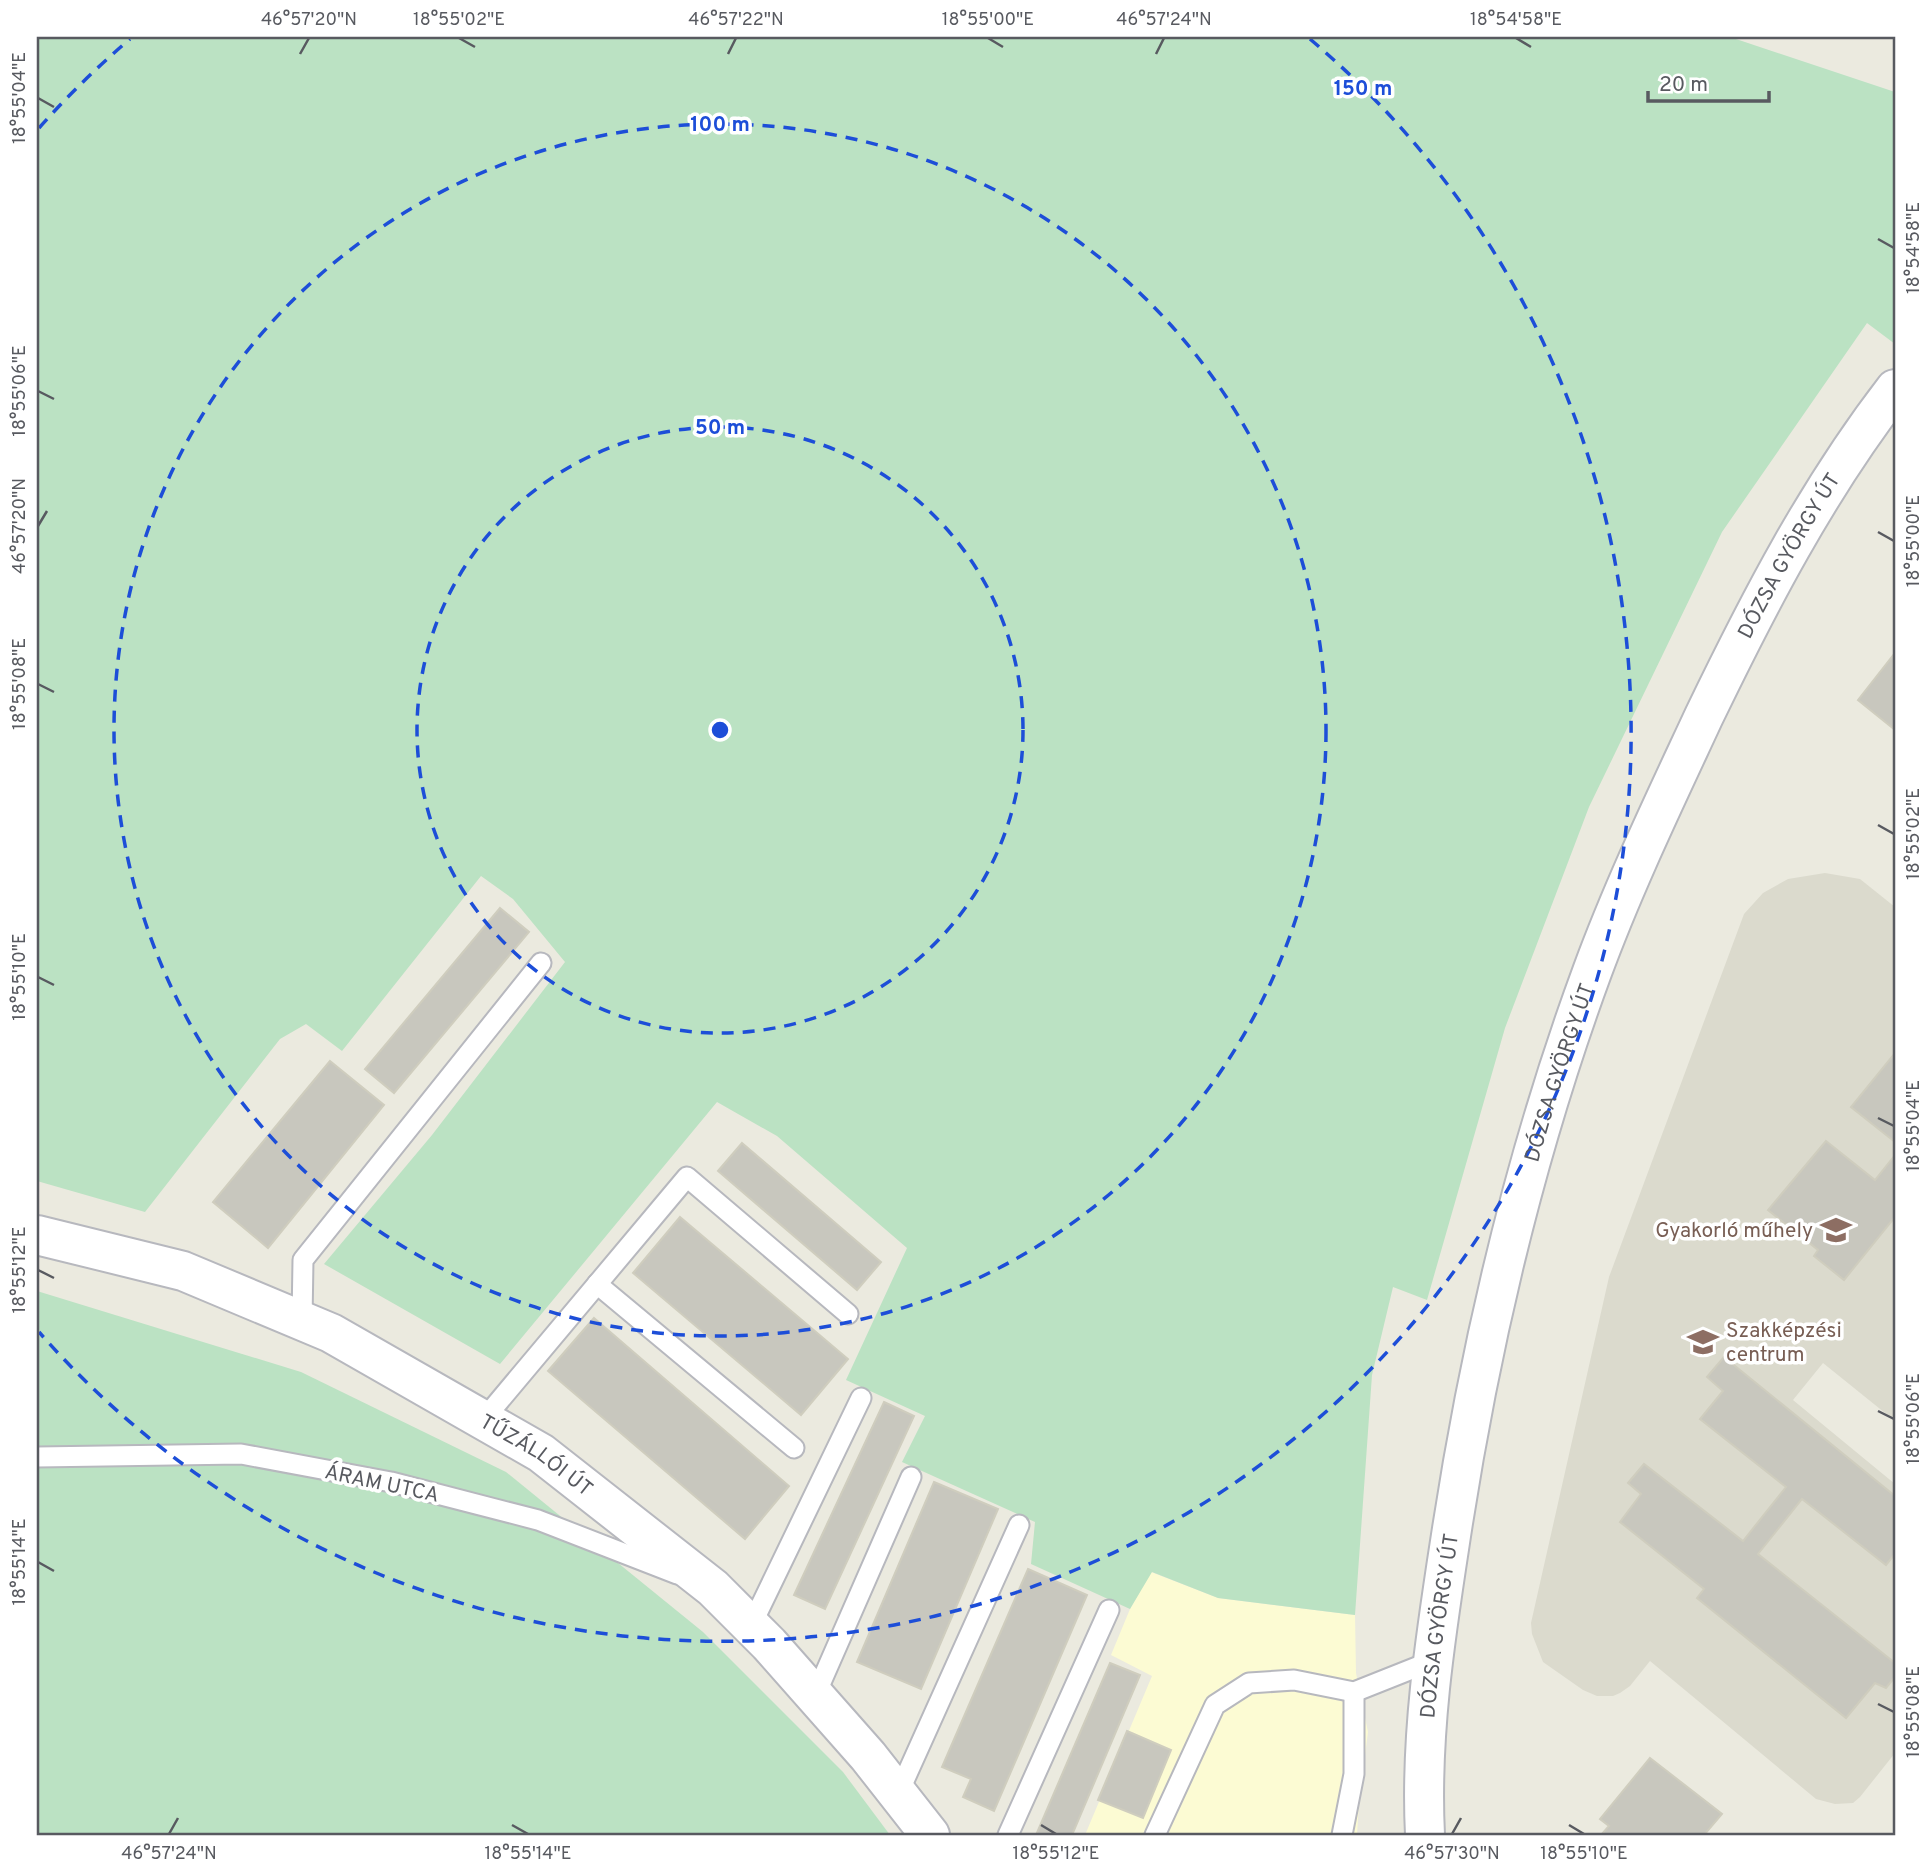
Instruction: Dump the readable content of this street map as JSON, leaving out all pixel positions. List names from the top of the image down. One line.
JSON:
{"streets":{"street":["DÓZSA GYÖRGY ÚT","TŰZÁLLÓI ÚT"],"lane":["ÁRAM UTCA"]},"crossings":[["TŰZÁLLÓI ÚT","ÁRAM UTCA"]],"places":{"school or university":["Gyakorló műhely","Szakképzési centrum"]},"scale_bar":"20 m","coordinates":["46°57'20\"N","18°55'02\"E","46°57'22\"N","18°55'00\"E","46°57'24\"N","18°54'58\"E","18°55'04\"E","18°55'06\"E","18°55'08\"E","18°55'10\"E","18°55'12\"E","18°55'14\"E","46°57'30\"N"],"rings":["150 m","100 m","50 m"]}
